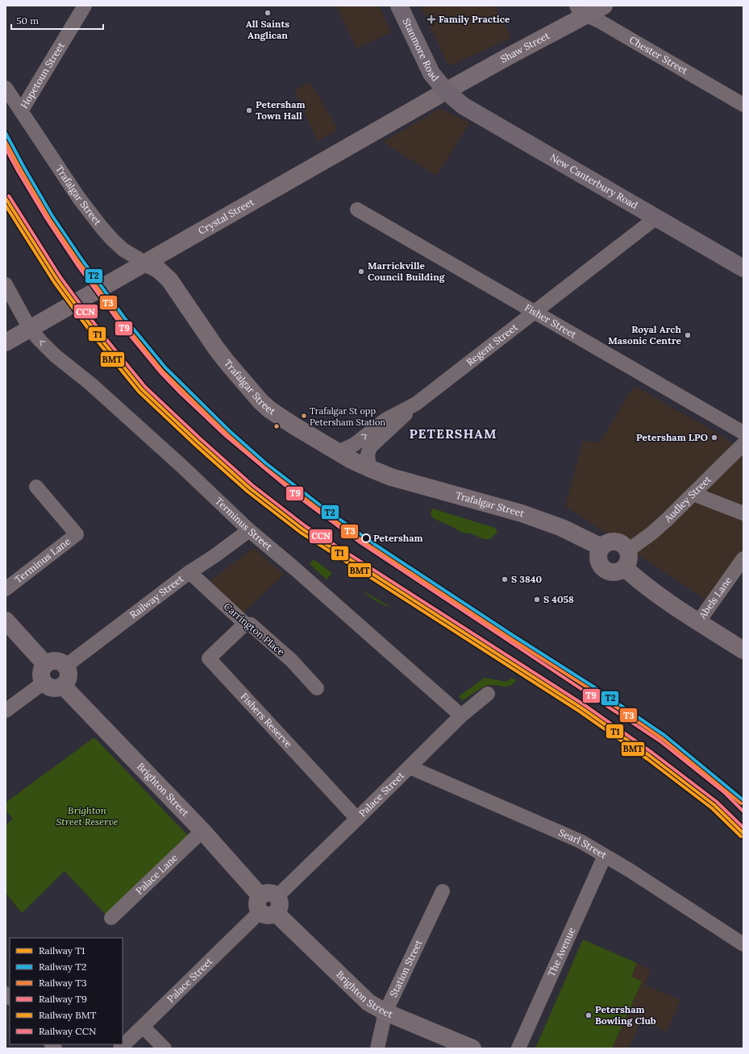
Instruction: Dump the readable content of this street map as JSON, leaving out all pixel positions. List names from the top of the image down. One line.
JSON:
{"streets":{"highway":["Stanmore Road","New Canterbury Road"],"street":["Shaw Street","Chester Street","Hopetoun Street","Trafalgar Street","Crystal Street","Fisher Street","Regent Street","Audley Street","Terminus Street","Terminus Lane","Railway Street","Abels Lane","Carrington Place","Fishers Reserve","Brighton Street","Palace Street","Searl Street","Palace Lane","The Avenue","Station Street"]},"crossings":[["Shaw Street","Stanmore Road"],["Shaw Street","Chester Street"],["Shaw Street","New Canterbury Road"],["Shaw Street","Crystal Street"],["Stanmore Road","New Canterbury Road"],["Stanmore Road","Crystal Street"],["Hopetoun Street","Trafalgar Street"],["New Canterbury Road","Crystal Street"],["New Canterbury Road","Regent Street"],["Trafalgar Street","Crystal Street"],["Trafalgar Street","Regent Street"],["Trafalgar Street","Audley Street"],["Crystal Street","Terminus Street"],["Fisher Street","Regent Street"],["Terminus Street","Railway Street"],["Terminus Street","Palace Street"],["Railway Street","Carrington Place"],["Railway Street","Brighton Street"],["Carrington Place","Fishers Reserve"],["Fishers Reserve","Palace Street"],["Brighton Street","Palace Street"],["Brighton Street","Palace Lane"],["Brighton Street","Station Street"],["Palace Street","Searl Street"],["Searl Street","The Avenue"]],"one_way":["Terminus Street"],"districts":["PETERSHAM"],"parks":["Brighton Street Reserve"],"places":{"other":["All Saints Anglican","Petersham Town Hall","Marrickville Council Building","Royal Arch Masonic Centre","Trafalgar St opp Petersham Station","Petersham LPO","Petersham","S 3840","S 4058","Petersham Bowling Club"],"health":["Family Practice"]},"lines":["rail line T2","rail line T3","rail line T9","rail line CCN","rail line T1","rail line BMT"],"legend":["Railway T1","Railway T2","Railway T3","Railway T9","Railway BMT","Railway CCN"],"scale_bar":"50 m"}
